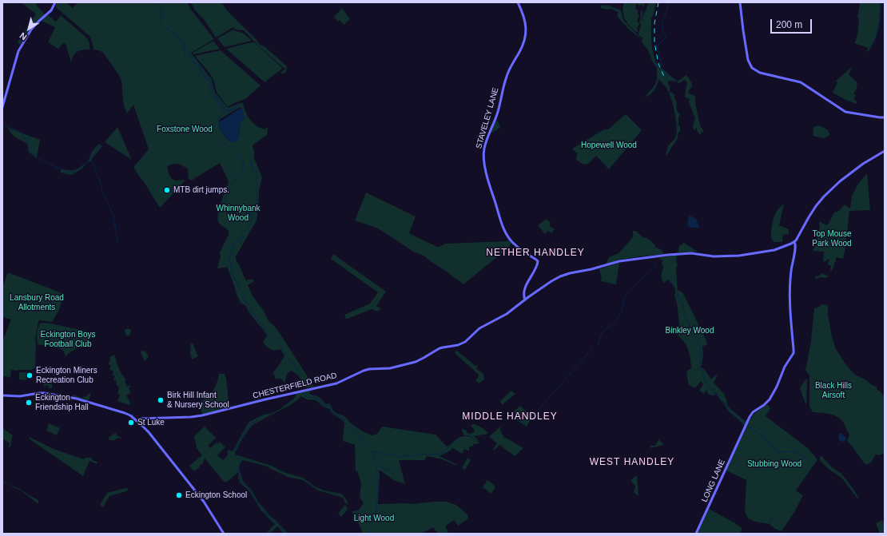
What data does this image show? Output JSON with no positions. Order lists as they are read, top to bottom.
{
  "streets": {
    "main road": ["STAVELEY LANE", "CHESTERFIELD ROAD", "LONG LANE"]
  },
  "crossings": [
    ["STAVELEY LANE", "CHESTERFIELD ROAD"],
    ["CHESTERFIELD ROAD", "LONG LANE"]
  ],
  "districts": ["NETHER HANDLEY", "MIDDLE HANDLEY", "WEST HANDLEY"],
  "parks": [
    "Foxstone Wood",
    "Hopewell Wood",
    "Whinnybank Wood",
    "Top Mouse Park Wood",
    "Lansbury Road Allotments",
    "Binkley Wood",
    "Eckington Boys Football Club",
    "Black Hills Airsoft",
    "Stubbing Wood",
    "Light Wood"
  ],
  "places": [
    "MTB dirt jumps.",
    "Eckington Miners Recreation Club",
    "Birk Hill Infant & Nursery School",
    "Eckington Friendship Hall",
    "St Luke",
    "Eckington School"
  ],
  "scale_bar": "200 m",
  "north": "bottom left"
}
